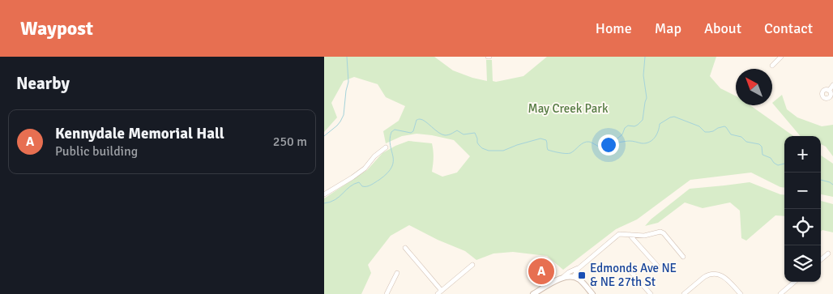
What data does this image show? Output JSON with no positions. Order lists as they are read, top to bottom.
{
  "parks": ["May Creek Park"],
  "places": {
    "transit": ["Edmonds Ave NE & NE 27th St"]
  },
  "north": "top left",
  "page": {
    "header": "Waypost",
    "nav": [
      "Home",
      "Map",
      "About",
      "Contact"
    ],
    "heading": "Nearby",
    "list": [
      {
        "mark": "A",
        "name": "Kennydale Memorial Hall",
        "note": "Public building",
        "value": "250 m"
      }
    ],
    "map_buttons": ["+", "−"],
    "pins": "A"
  }
}
